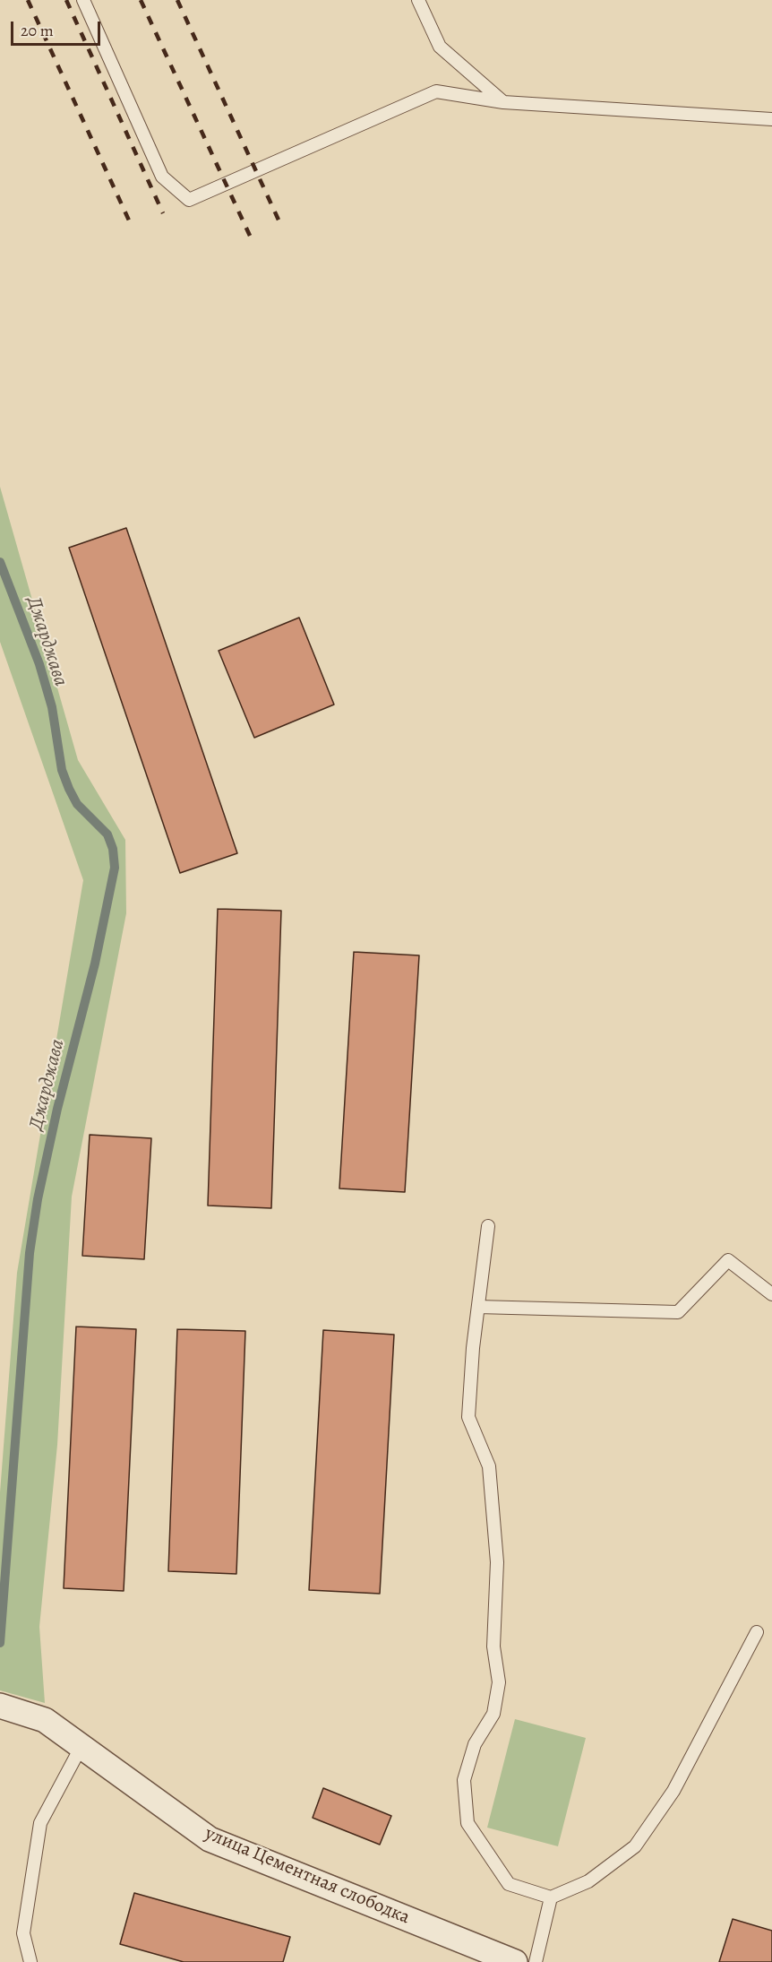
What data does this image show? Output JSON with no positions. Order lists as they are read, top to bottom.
{
  "streets": {
    "street": ["улица Цементная слободка"]
  },
  "water": ["Джарджава"],
  "scale_bar": "20 m"
}
